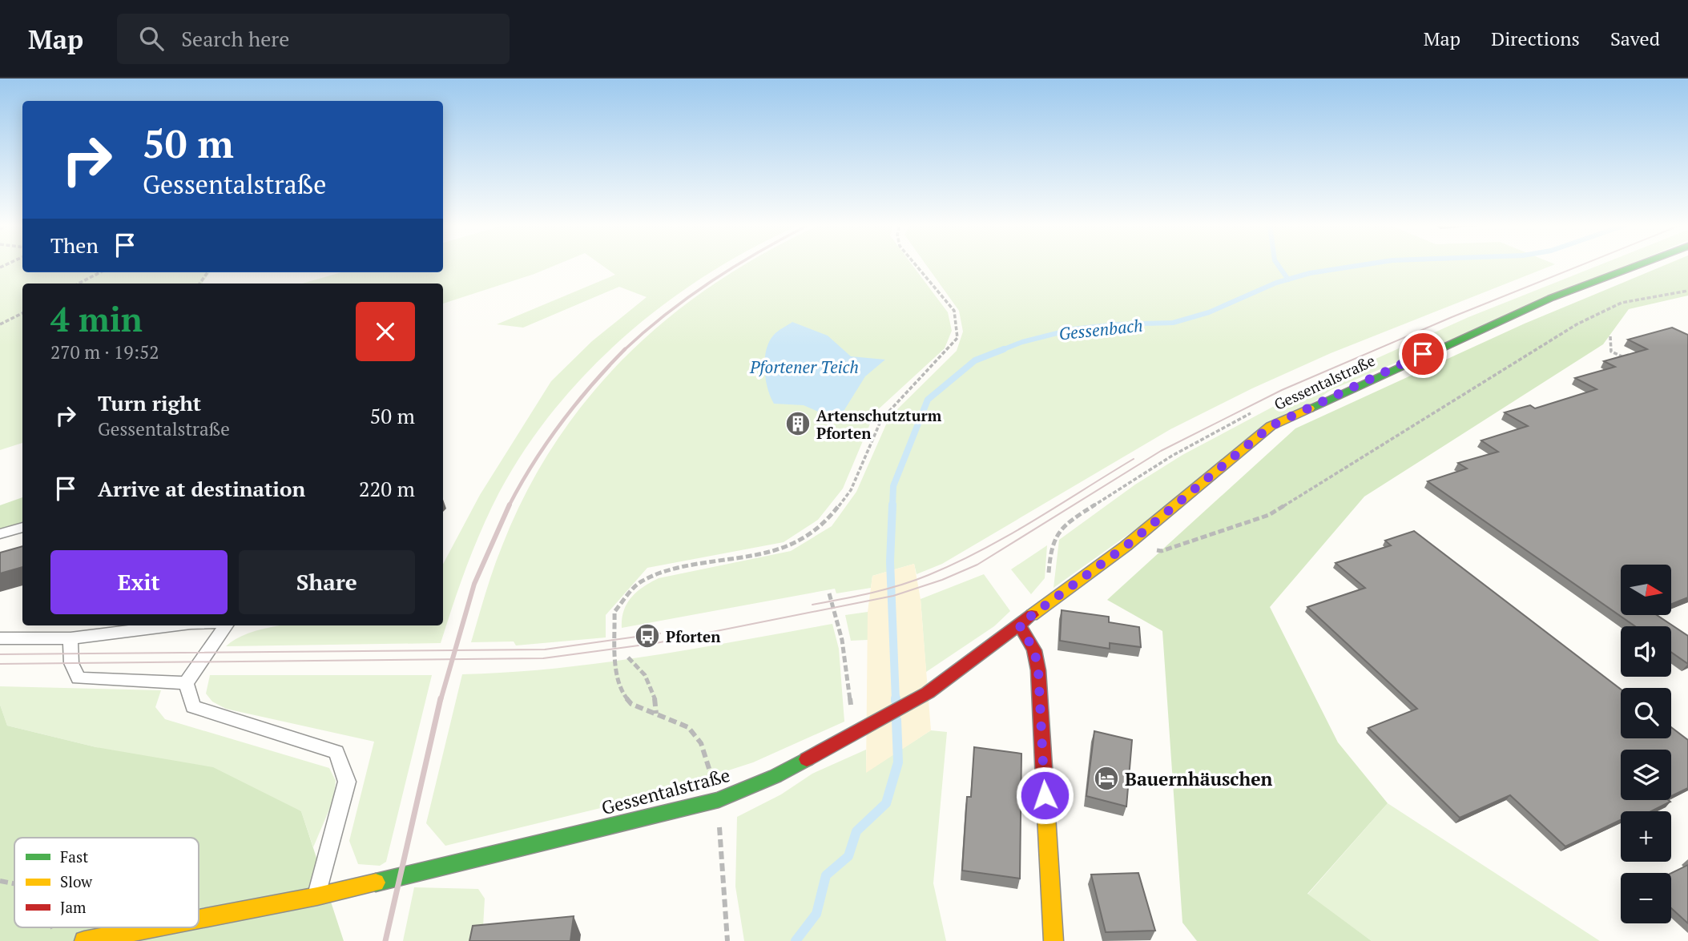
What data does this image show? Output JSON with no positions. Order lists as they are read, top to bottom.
{
  "streets": {
    "main road": ["Gessentalstraße"]
  },
  "water": ["Gessenbach", "Pfortener Teich"],
  "places": {
    "building": ["Artenschutzturm Pforten"],
    "bus stop": ["Pforten"],
    "hotel": ["Bauernhäuschen"]
  },
  "legend": ["Fast", "Slow", "Jam"],
  "north": "right",
  "page": {
    "header": "Map",
    "search": "Search here",
    "nav": ["Map", "Directions", "Saved"],
    "turn": ["50 m", "Gessentalstraße"],
    "then": "Then",
    "heading": ["4 min", "270 m · 19:52"],
    "list": [
      {
        "name": "Turn right",
        "note": "Gessentalstraße",
        "value": "50 m"
      },
      {
        "name": "Arrive at destination",
        "value": "220 m"
      }
    ],
    "buttons": ["Exit", "Share"],
    "map_buttons": ["+", "−"]
  }
}
